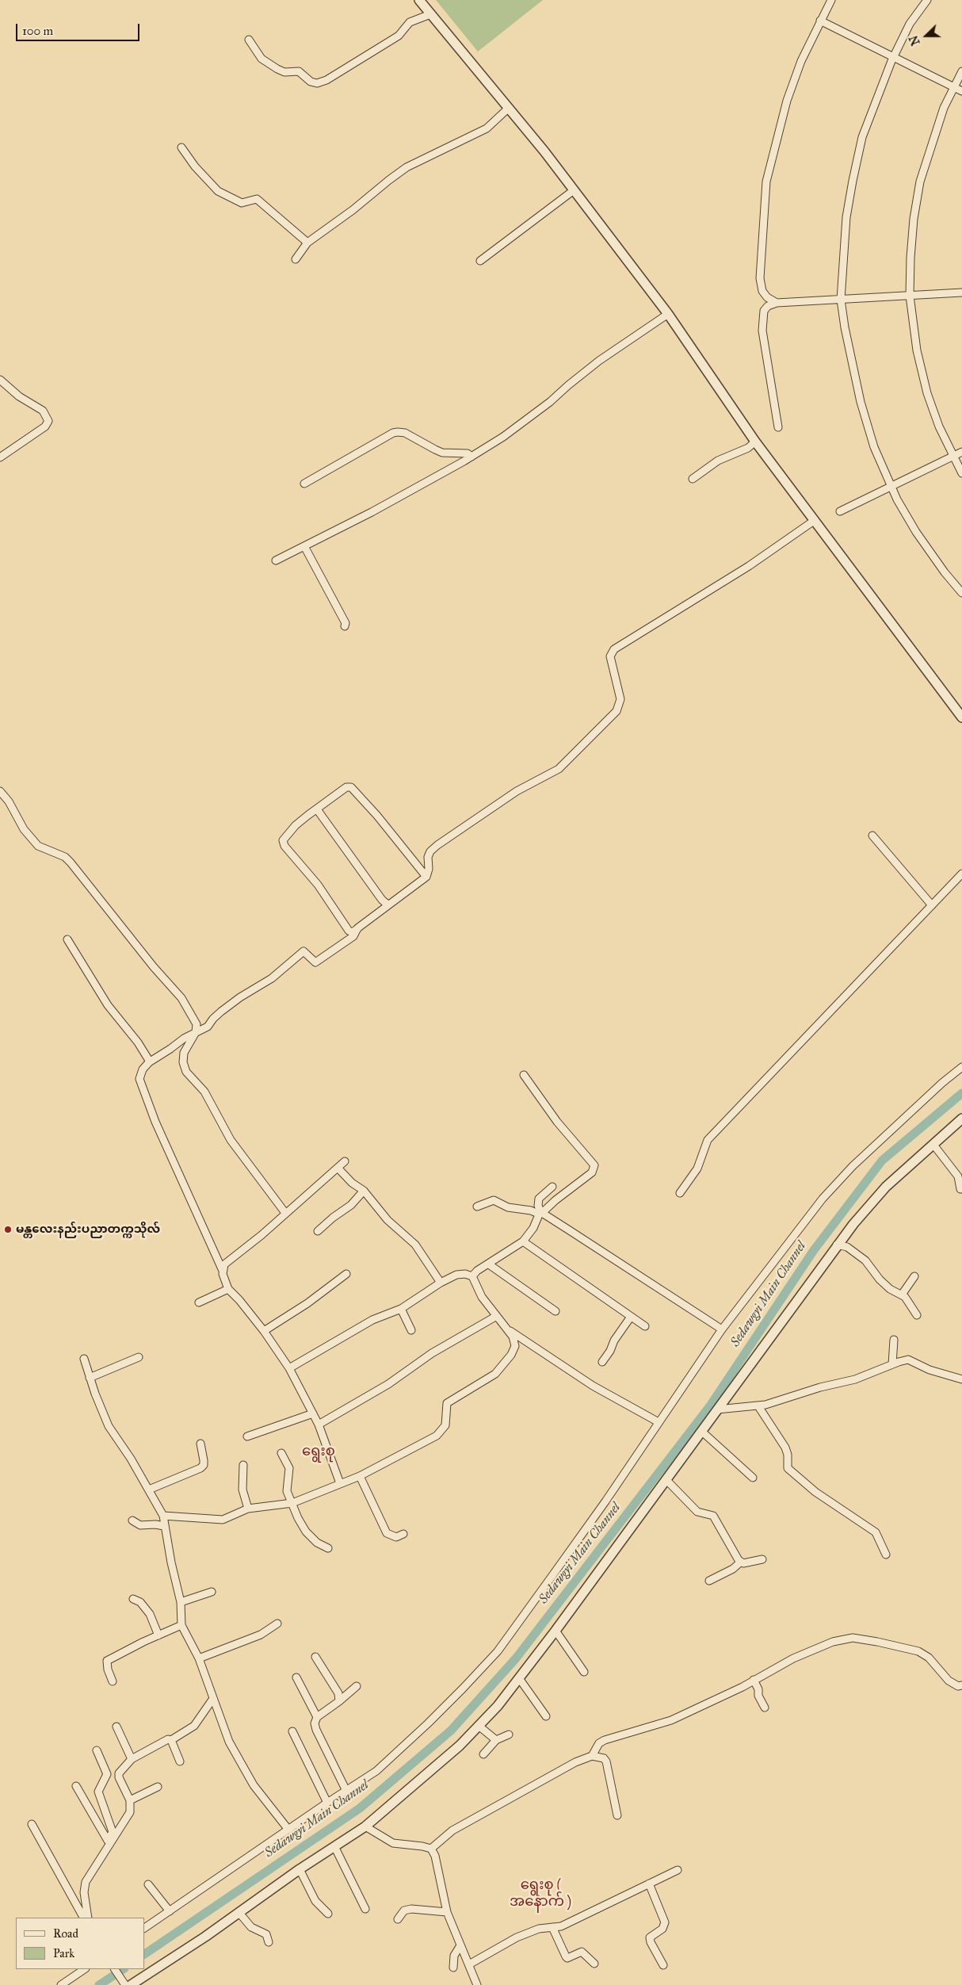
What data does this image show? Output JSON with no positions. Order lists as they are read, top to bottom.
{
  "districts": ["ရွေးစု", "ရွေးစု ( အနောက် )"],
  "water": ["Sedawgyi Main Channel"],
  "places": ["မန္တလေးနည်းပညာတက္ကသိုလ်"],
  "legend": ["Road", "Park"],
  "scale_bar": "100 m",
  "north": "left"
}
